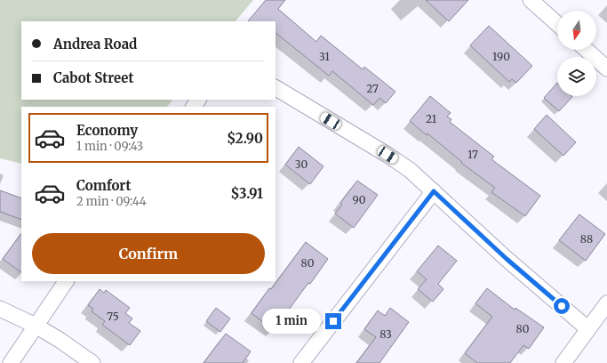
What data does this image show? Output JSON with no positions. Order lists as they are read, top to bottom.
{
  "house_numbers": [
    "31",
    "190",
    "27",
    "21",
    "17",
    "30",
    "90",
    "88",
    "80",
    "75",
    "80",
    "83"
  ],
  "north": "bottom",
  "page": {
    "banner": ["Andrea Road", "Cabot Street"],
    "list": [
      {
        "name": "Economy",
        "note": "1 min · 09:43",
        "value": "$2.90"
      },
      {
        "name": "Comfort",
        "note": "2 min · 09:44",
        "value": "$3.91"
      }
    ],
    "buttons": "Confirm",
    "bubble": "1 min"
  }
}
